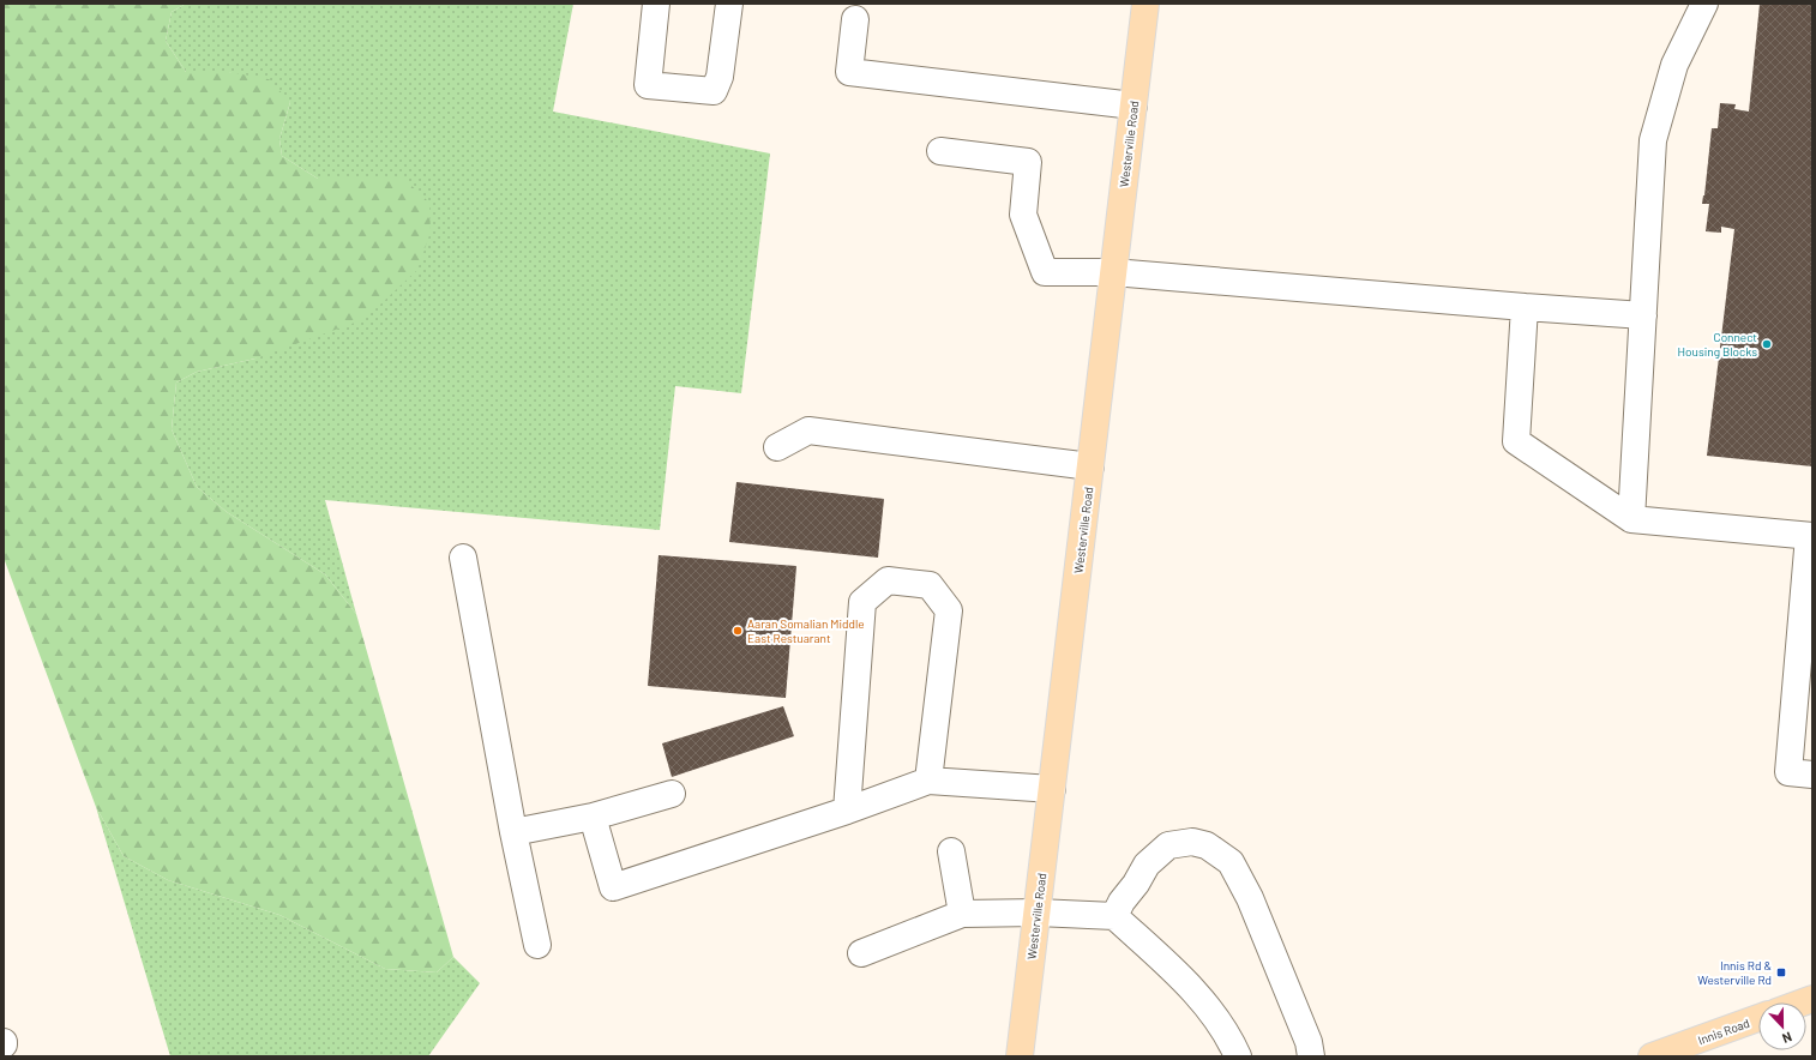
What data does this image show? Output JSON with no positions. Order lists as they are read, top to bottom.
{
  "streets": {
    "main road": ["Westerville Road", "Innis Road"]
  },
  "places": {
    "other": ["Connect Housing Blocks", "Aaran Somalian Middle East Restuarant"],
    "transit": ["Innis Rd & Westerville Rd"]
  },
  "north": "bottom"
}
